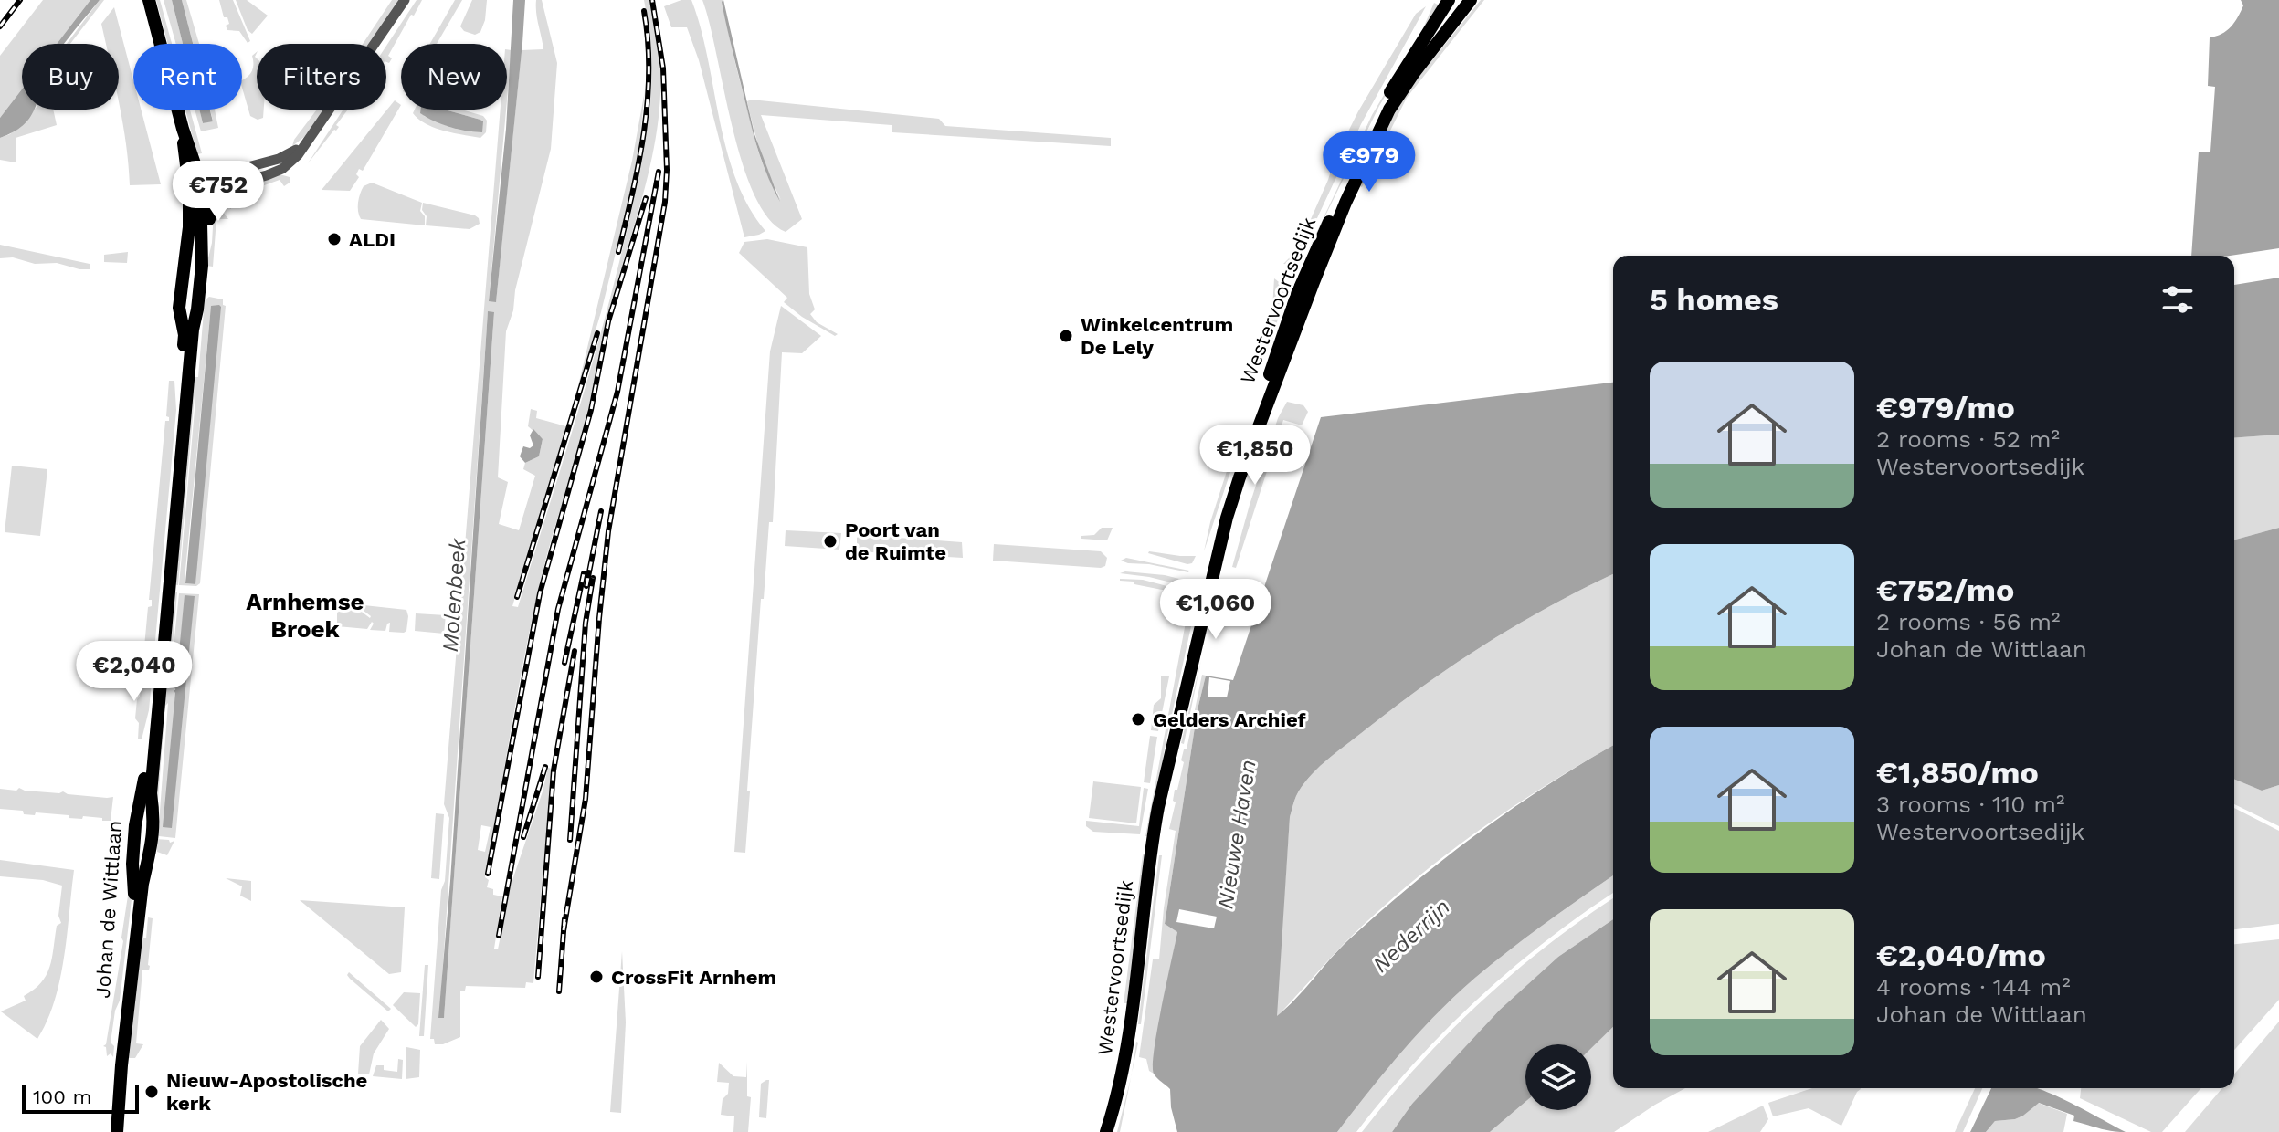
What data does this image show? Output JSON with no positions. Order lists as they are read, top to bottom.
{
  "streets": {
    "main road": ["Westervoortsedijk", "Johan de Wittlaan"]
  },
  "districts": ["Arnhemse Broek"],
  "water": ["Molenbeek", "Nieuwe Haven", "Nederrijn"],
  "places": [
    "ALDI",
    "Winkelcentrum De Lely",
    "Poort van de Ruimte",
    "Gelders Archief",
    "CrossFit Arnhem",
    "Nieuw-Apostolische kerk"
  ],
  "scale_bar": "100 m",
  "page": {
    "chip": [
      "Buy",
      "Rent",
      "Filters",
      "New"
    ],
    "price": [
      "€979",
      "€752",
      "€1,850",
      "€1,060",
      "€2,040"
    ],
    "heading": "5 homes",
    "list": [
      {
        "name": "€979/mo",
        "note": "2 rooms · 52 m² · Westervoortsedijk"
      },
      {
        "name": "€752/mo",
        "note": "2 rooms · 56 m² · Johan de Wittlaan"
      },
      {
        "name": "€1,850/mo",
        "note": "3 rooms · 110 m² · Westervoortsedijk"
      },
      {
        "name": "€2,040/mo",
        "note": "4 rooms · 144 m² · Johan de Wittlaan"
      }
    ],
    "scale": "100 m"
  }
}
